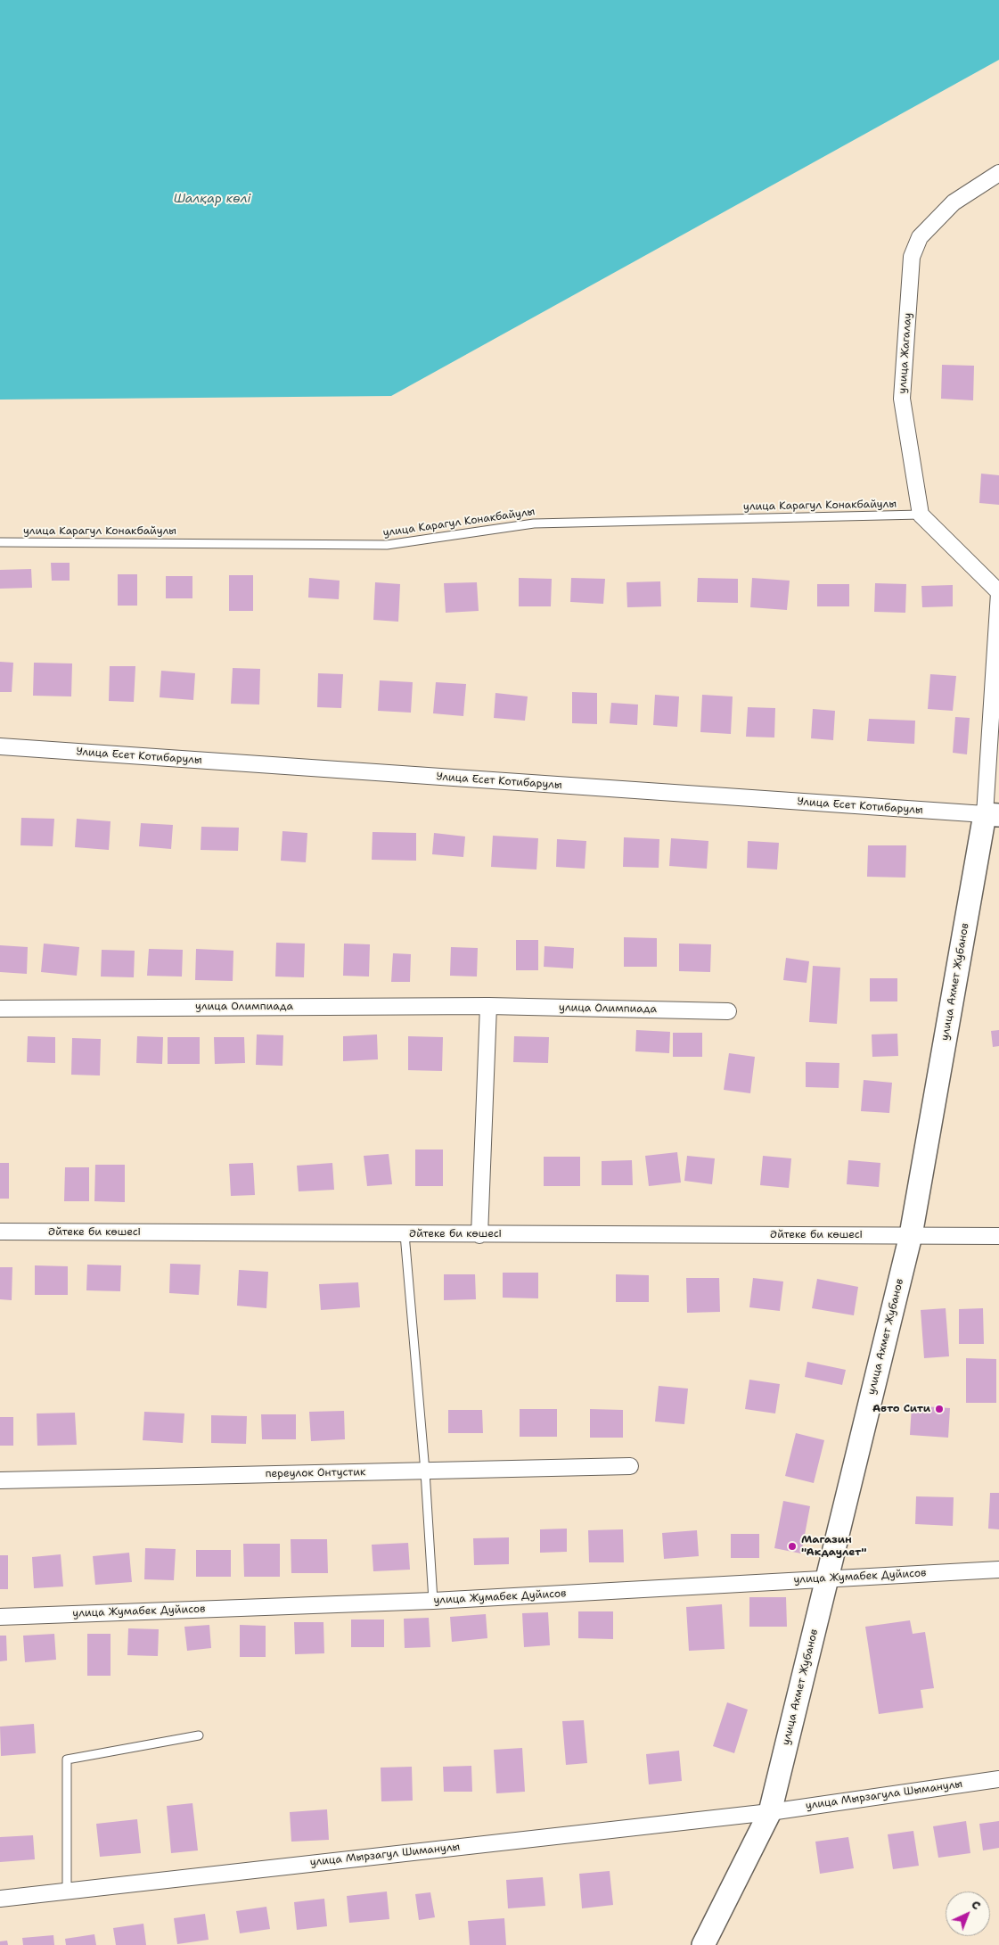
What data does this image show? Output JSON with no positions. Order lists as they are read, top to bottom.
{
  "streets": {
    "main road": ["улица Ахмет Жубанов"],
    "street": [
      "улица Жагалау",
      "Улица Есет Котибарулы",
      "улица Олимпиада",
      "Әйтеке би көшесі",
      "переулок Онтустик",
      "улица Жумабек Дуйисов",
      "улица Мырзагула Шыманулы",
      "улица Мырзагул Шиманулы"
    ],
    "lane": ["улица Карагул Конакбайулы"]
  },
  "crossings": [
    ["улица Жагалау", "улица Карагул Конакбайулы"],
    ["Улица Есет Котибарулы", "улица Ахмет Жубанов"],
    ["улица Ахмет Жубанов", "Әйтеке би көшесі"],
    ["улица Ахмет Жубанов", "улица Жумабек Дуйисов"],
    ["улица Ахмет Жубанов", "улица Мырзагула Шыманулы"],
    ["улица Ахмет Жубанов", "улица Мырзагул Шиманулы"],
    ["улица Мырзагула Шыманулы", "улица Мырзагул Шиманулы"]
  ],
  "water": ["Шалқар көлі"],
  "places": ["Авто Сити", "Магазин \"Акдаулет\""],
  "north": "top right"
}
